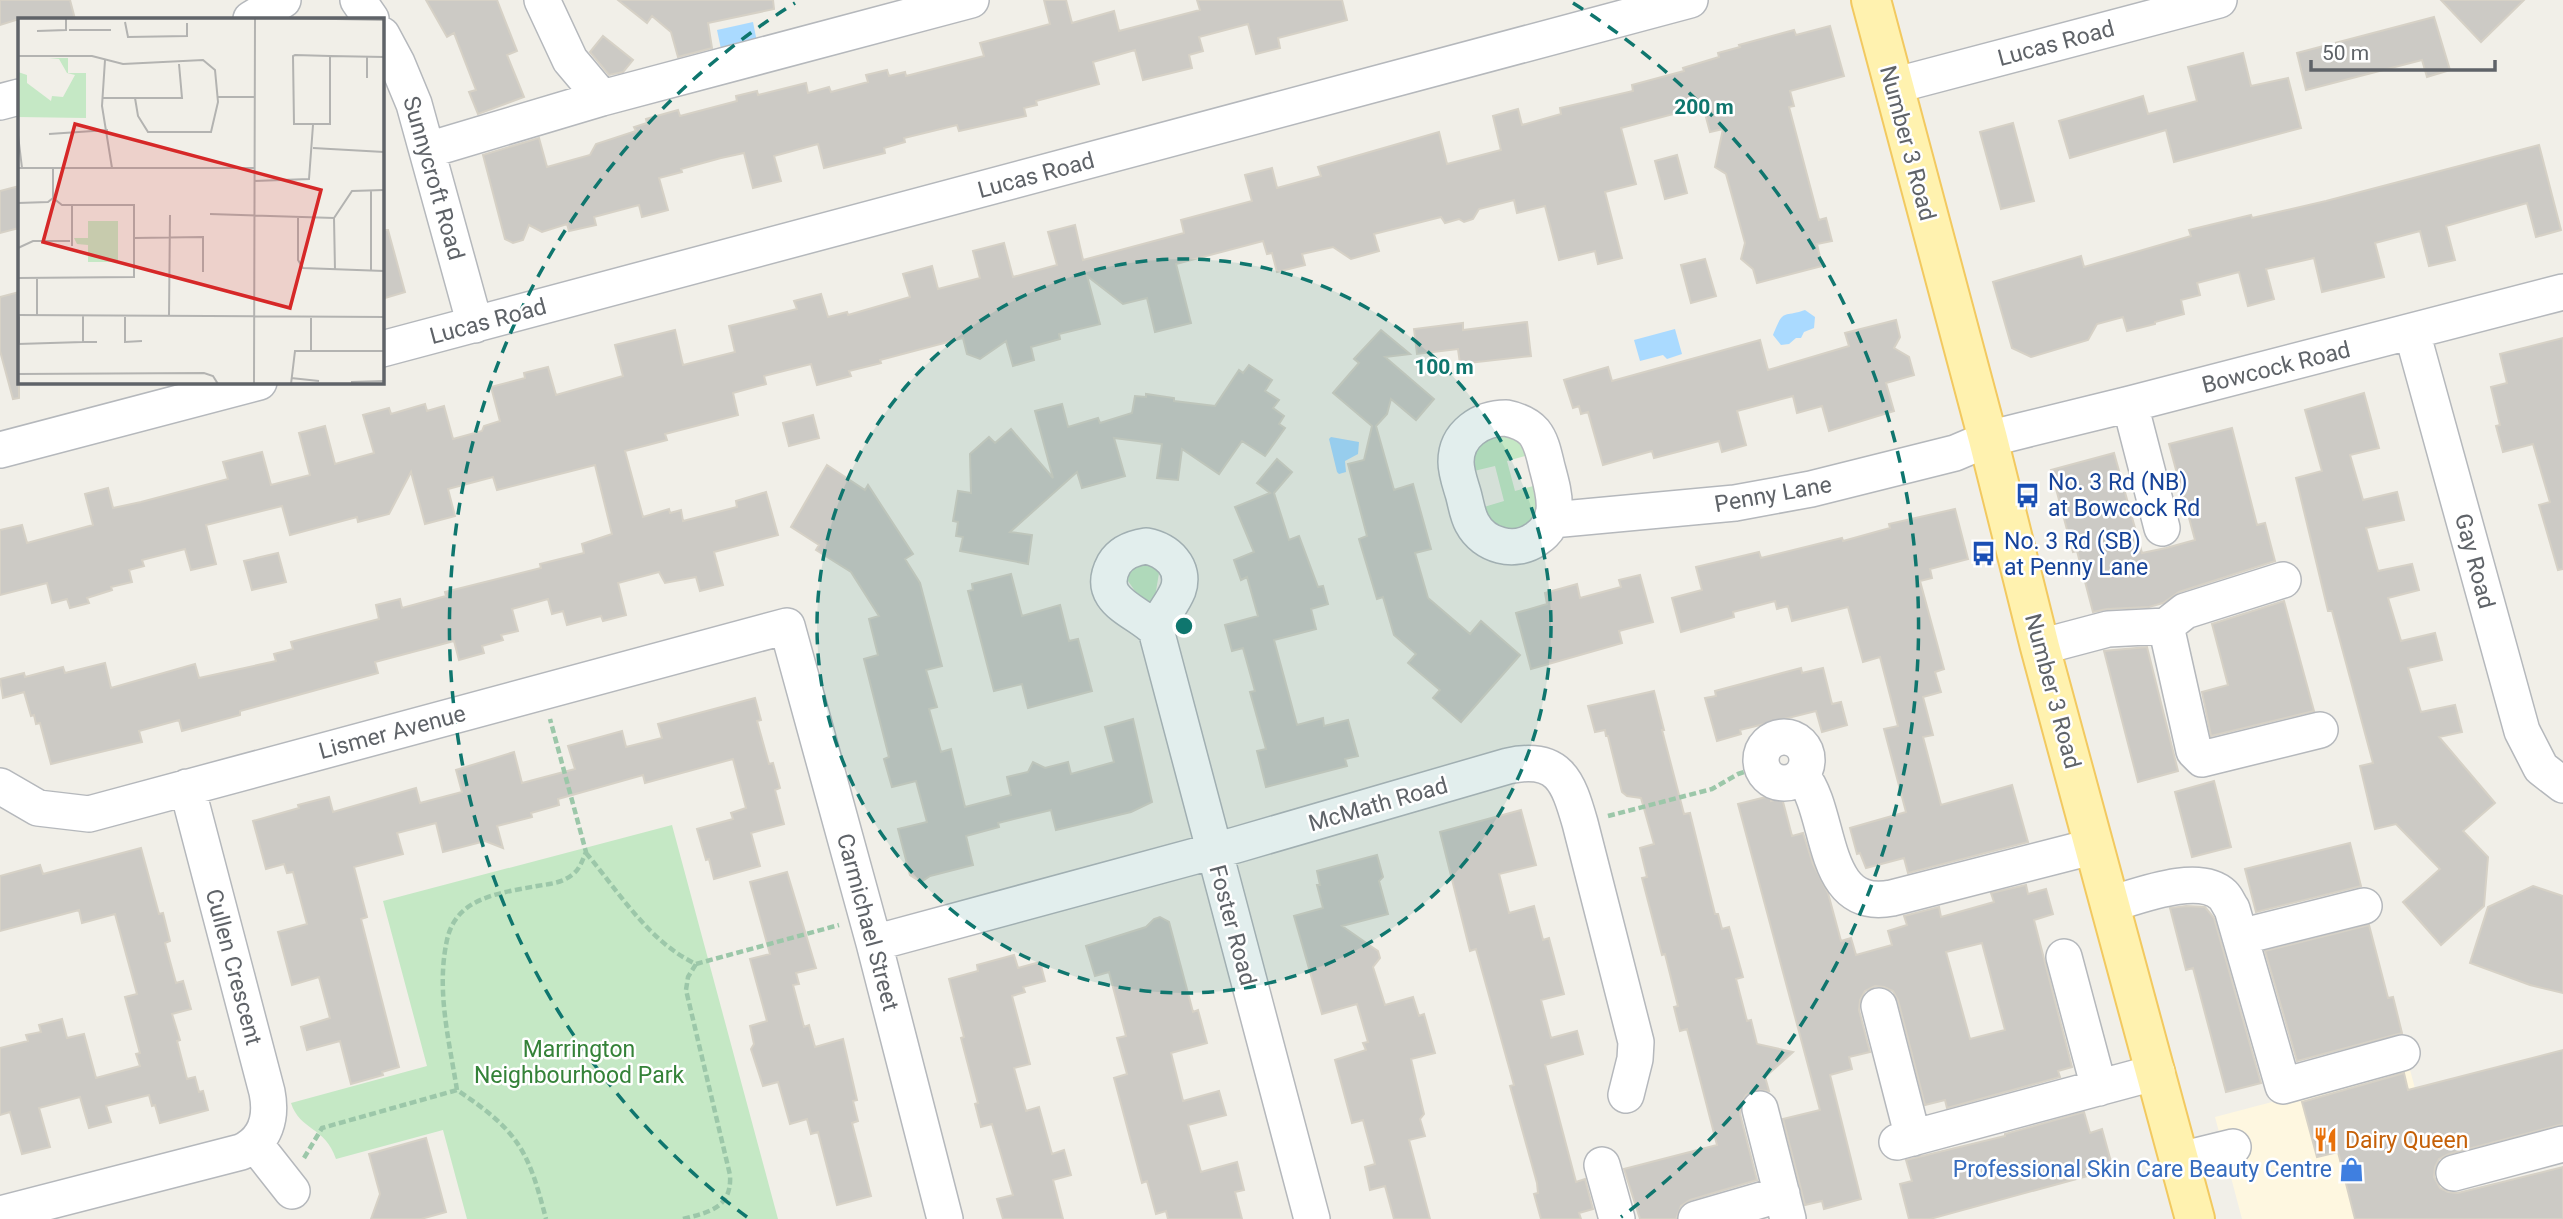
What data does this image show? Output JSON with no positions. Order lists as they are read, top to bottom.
{
  "streets": {
    "main road": ["Number 3 Road"],
    "street": [
      "Lucas Road",
      "Sunnycroft Road",
      "Bowcock Road",
      "Penny Lane",
      "Gay Road",
      "Lismer Avenue",
      "McMath Road",
      "Carmichael Street",
      "Foster Road",
      "Cullen Crescent"
    ]
  },
  "crossings": [
    ["Lucas Road", "Number 3 Road"],
    ["Lucas Road", "Sunnycroft Road"],
    ["Number 3 Road", "Bowcock Road"],
    ["Number 3 Road", "Penny Lane"],
    ["Bowcock Road", "Penny Lane"],
    ["Bowcock Road", "Gay Road"],
    ["Lismer Avenue", "Carmichael Street"],
    ["Lismer Avenue", "Cullen Crescent"],
    ["McMath Road", "Carmichael Street"],
    ["McMath Road", "Foster Road"]
  ],
  "parks": ["Marrington Neighbourhood Park"],
  "places": {
    "bus stop": ["No. 3 Rd (NB) at Bowcock Rd", "No. 3 Rd (SB) at Penny Lane"],
    "restaurant": ["Dairy Queen"],
    "shop": ["Professional Skin Care Beauty Centre"]
  },
  "scale_bar": "50 m",
  "rings": ["200 m", "100 m"]
}
